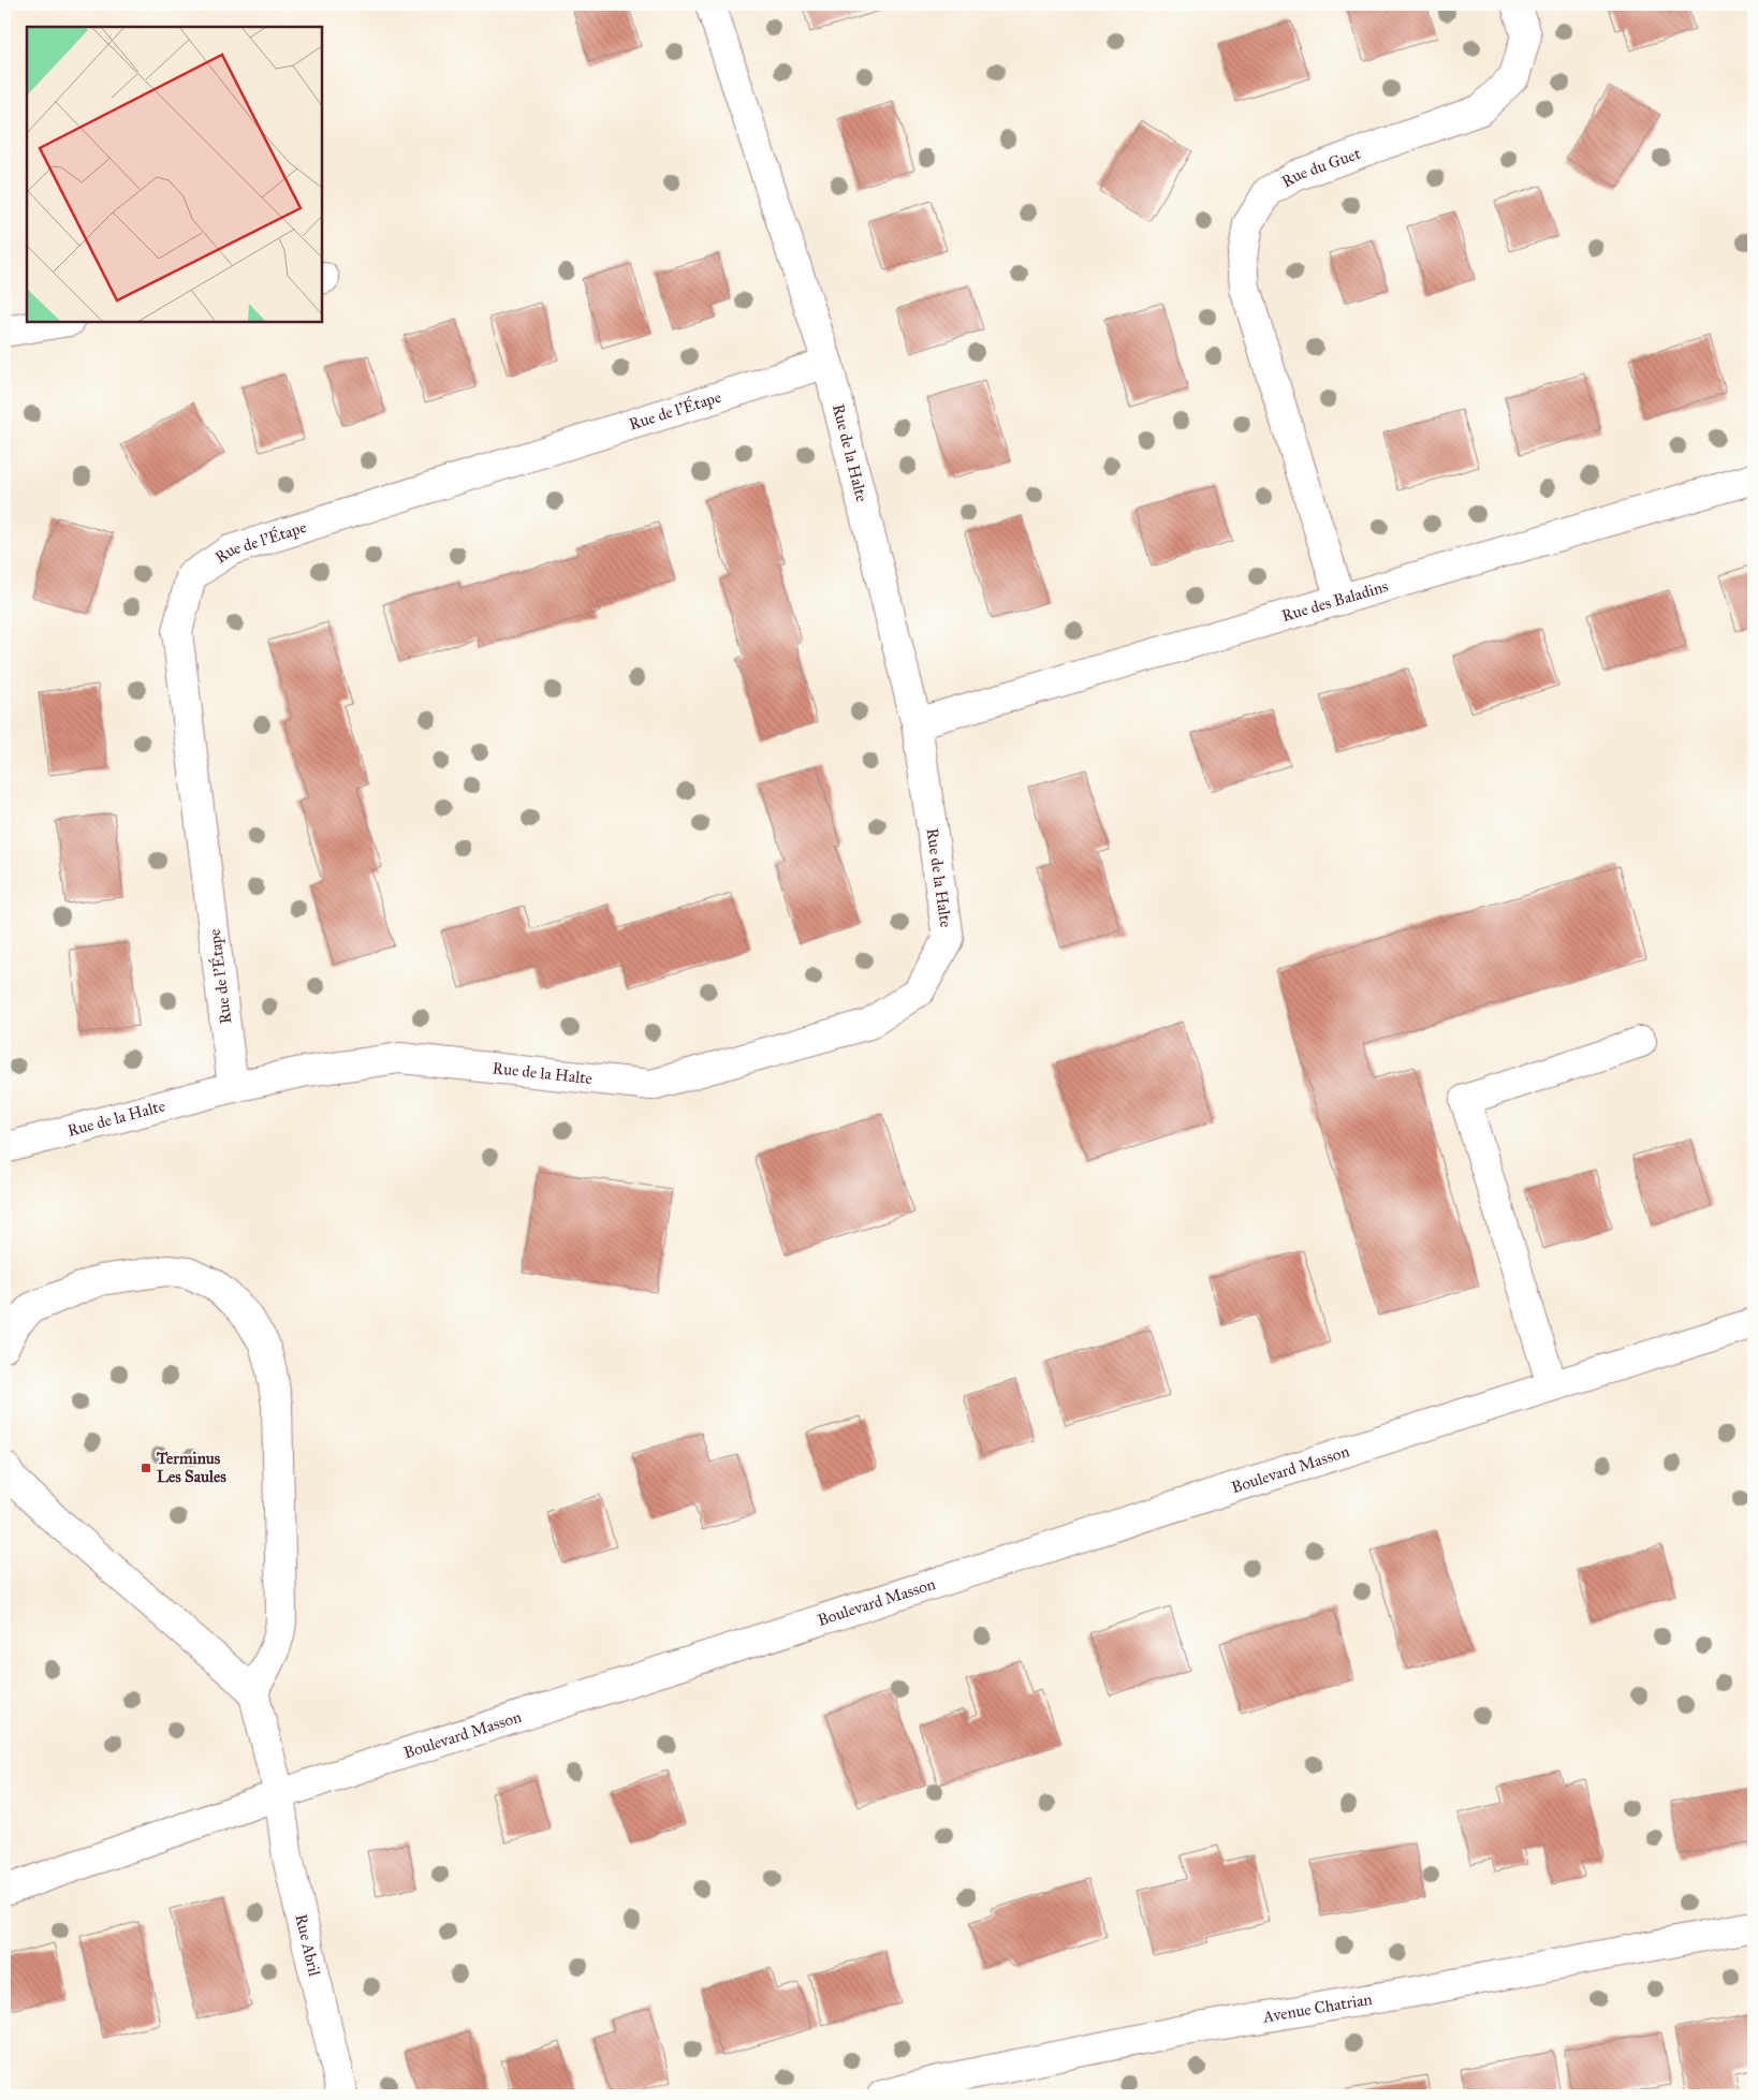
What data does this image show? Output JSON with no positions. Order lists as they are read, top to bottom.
{
  "streets": {
    "street": [
      "Rue du Guet",
      "Rue de l'Étape",
      "Rue de la Halte",
      "Rue des Baladins",
      "Boulevard Masson",
      "Rue Abril",
      "Avenue Chatrian"
    ]
  },
  "crossings": [
    ["Rue du Guet", "Rue des Baladins"],
    ["Rue de l'Étape", "Rue de la Halte"],
    ["Rue de la Halte", "Rue des Baladins"],
    ["Boulevard Masson", "Rue Abril"]
  ],
  "places": {
    "transit": ["Terminus Les Saules"]
  }
}
